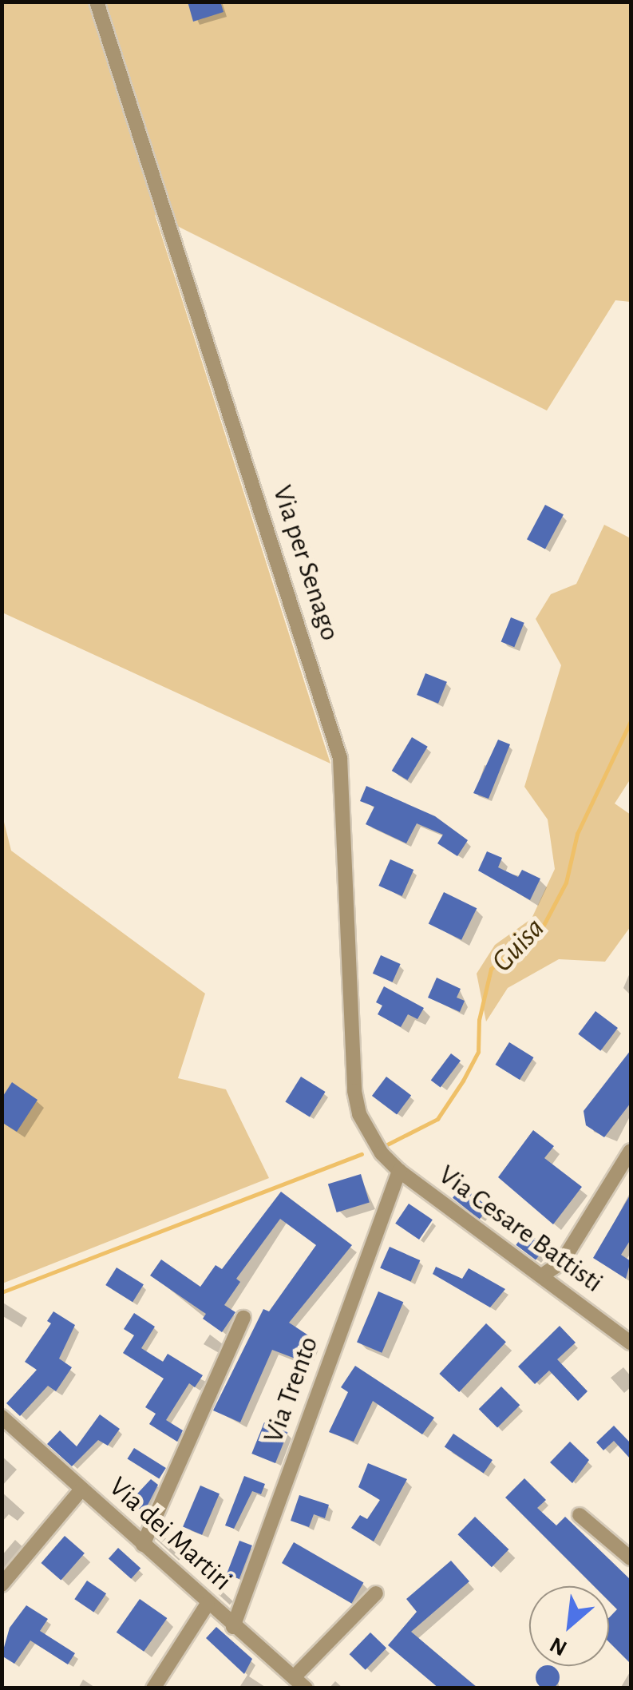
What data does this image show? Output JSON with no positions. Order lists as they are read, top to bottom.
{
  "streets": {
    "street": [
      "Via per Senago",
      "Via Cesare Battisti",
      "Via Trento",
      "Via dei Martiri"
    ]
  },
  "crossings": [
    ["Via per Senago", "Via Cesare Battisti"],
    ["Via Cesare Battisti", "Via Trento"],
    ["Via Trento", "Via dei Martiri"]
  ],
  "water": ["Guisa"],
  "north": "bottom left"
}
